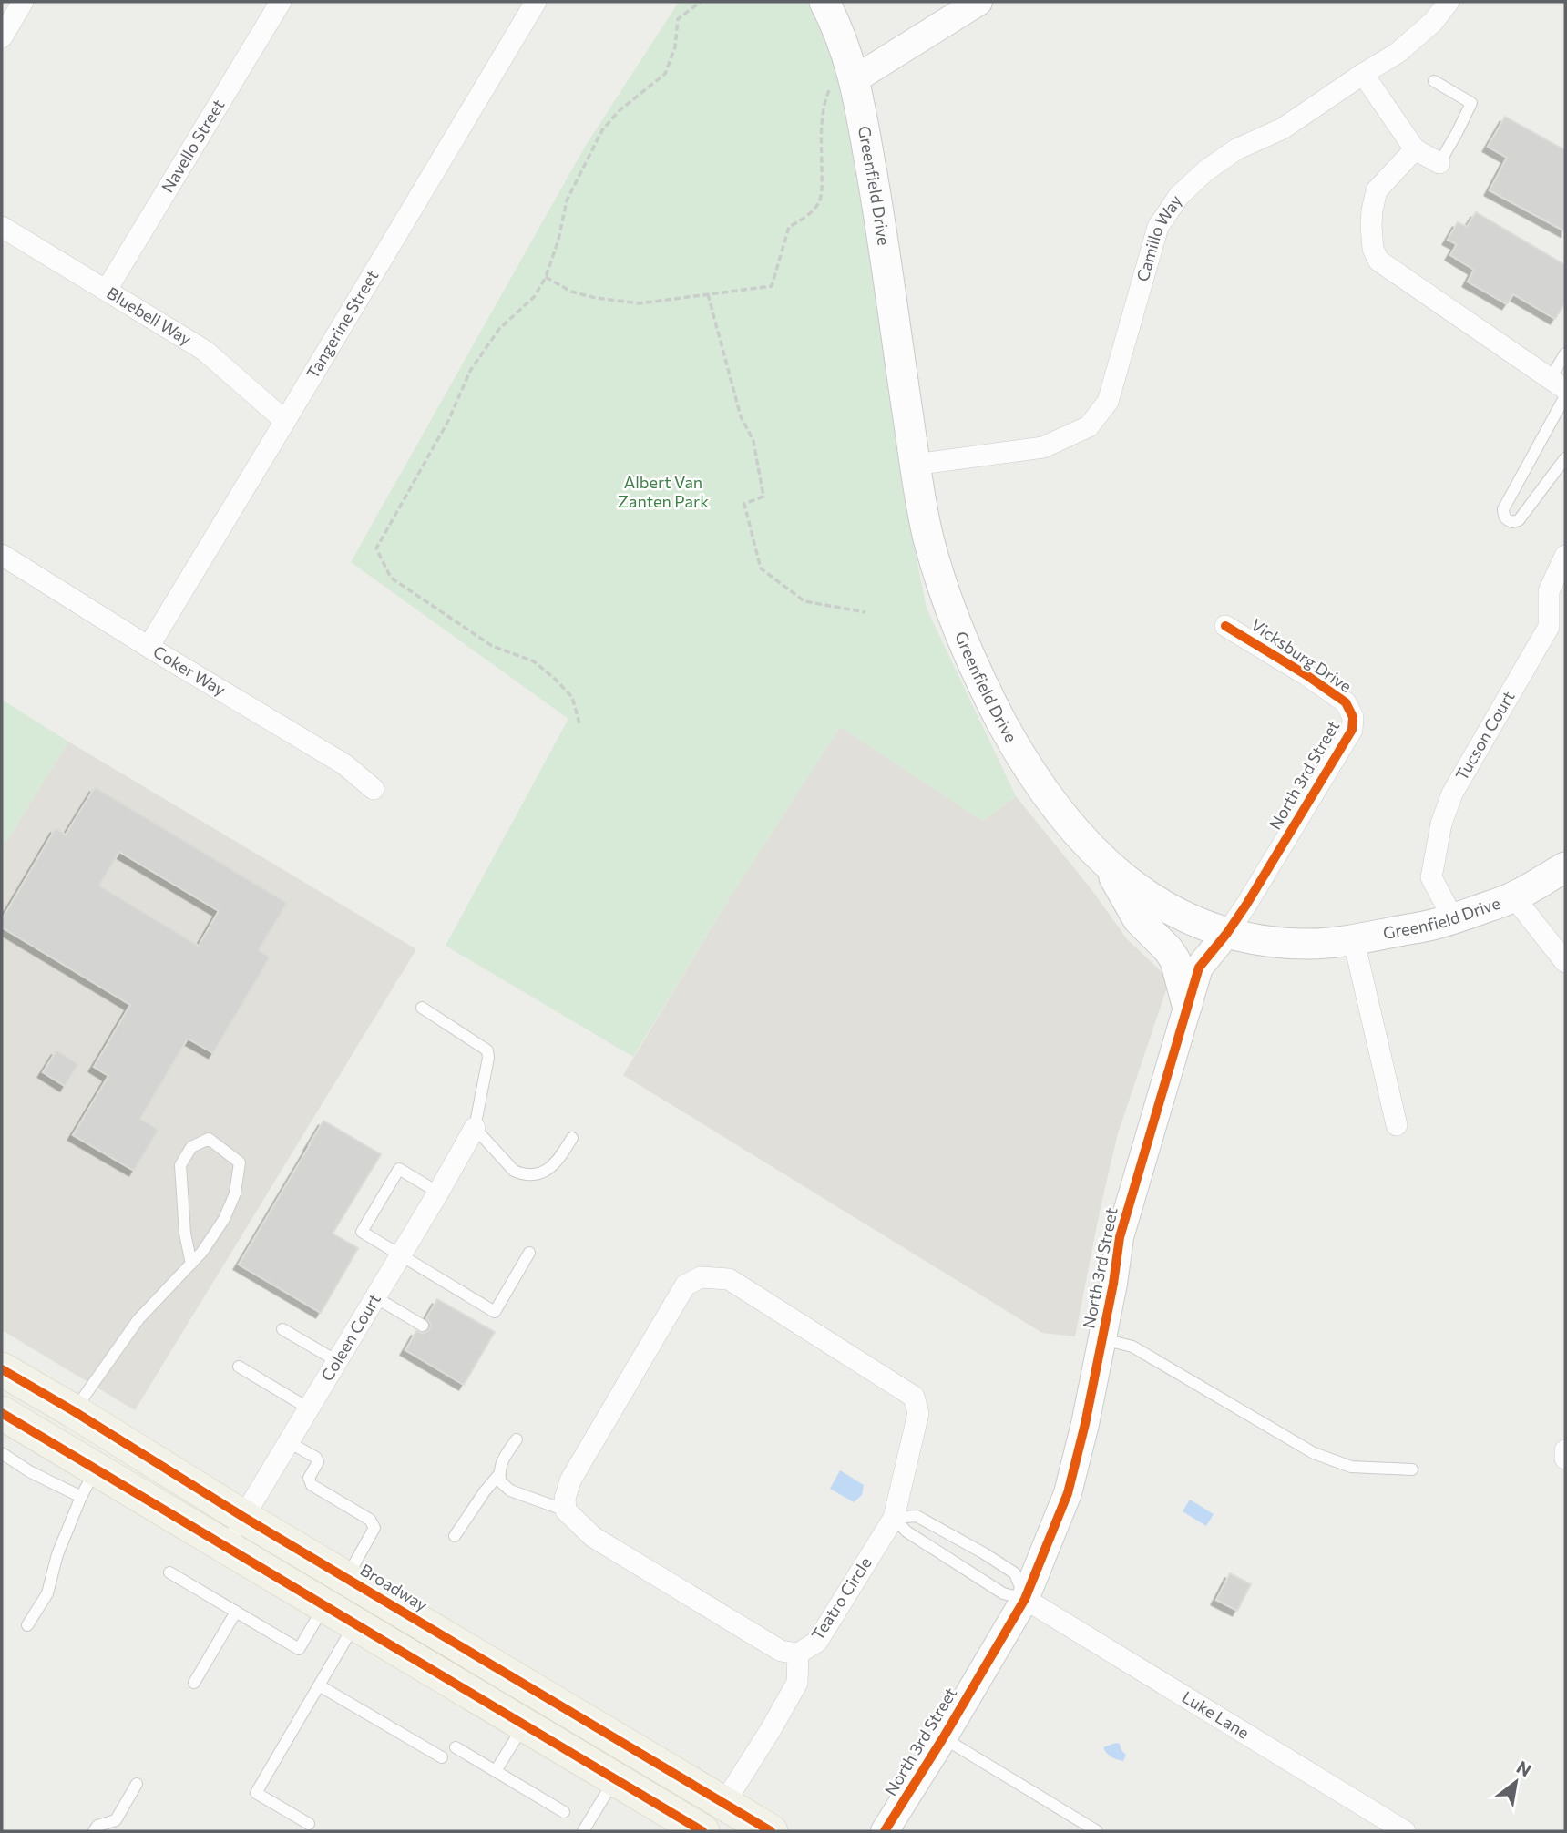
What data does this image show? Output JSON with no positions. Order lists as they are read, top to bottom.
{
  "streets": {
    "main road": ["Greenfield Drive", "Broadway"],
    "street": [
      "Navello Street",
      "Camillo Way",
      "Bluebell Way",
      "Tangerine Street",
      "Vicksburg Drive",
      "Coker Way",
      "Tucson Court",
      "North 3rd Street",
      "Coleen Court",
      "Teatro Circle",
      "Luke Lane"
    ]
  },
  "crossings": [
    ["Navello Street", "Bluebell Way"],
    ["Greenfield Drive", "Camillo Way"],
    ["Greenfield Drive", "Tucson Court"],
    ["Greenfield Drive", "North 3rd Street"],
    ["Bluebell Way", "Tangerine Street"],
    ["Tangerine Street", "Coker Way"],
    ["Vicksburg Drive", "North 3rd Street"],
    ["North 3rd Street", "Luke Lane"],
    ["Coleen Court", "Broadway"]
  ],
  "parks": ["Albert Van Zanten Park"],
  "north": "top right"
}
